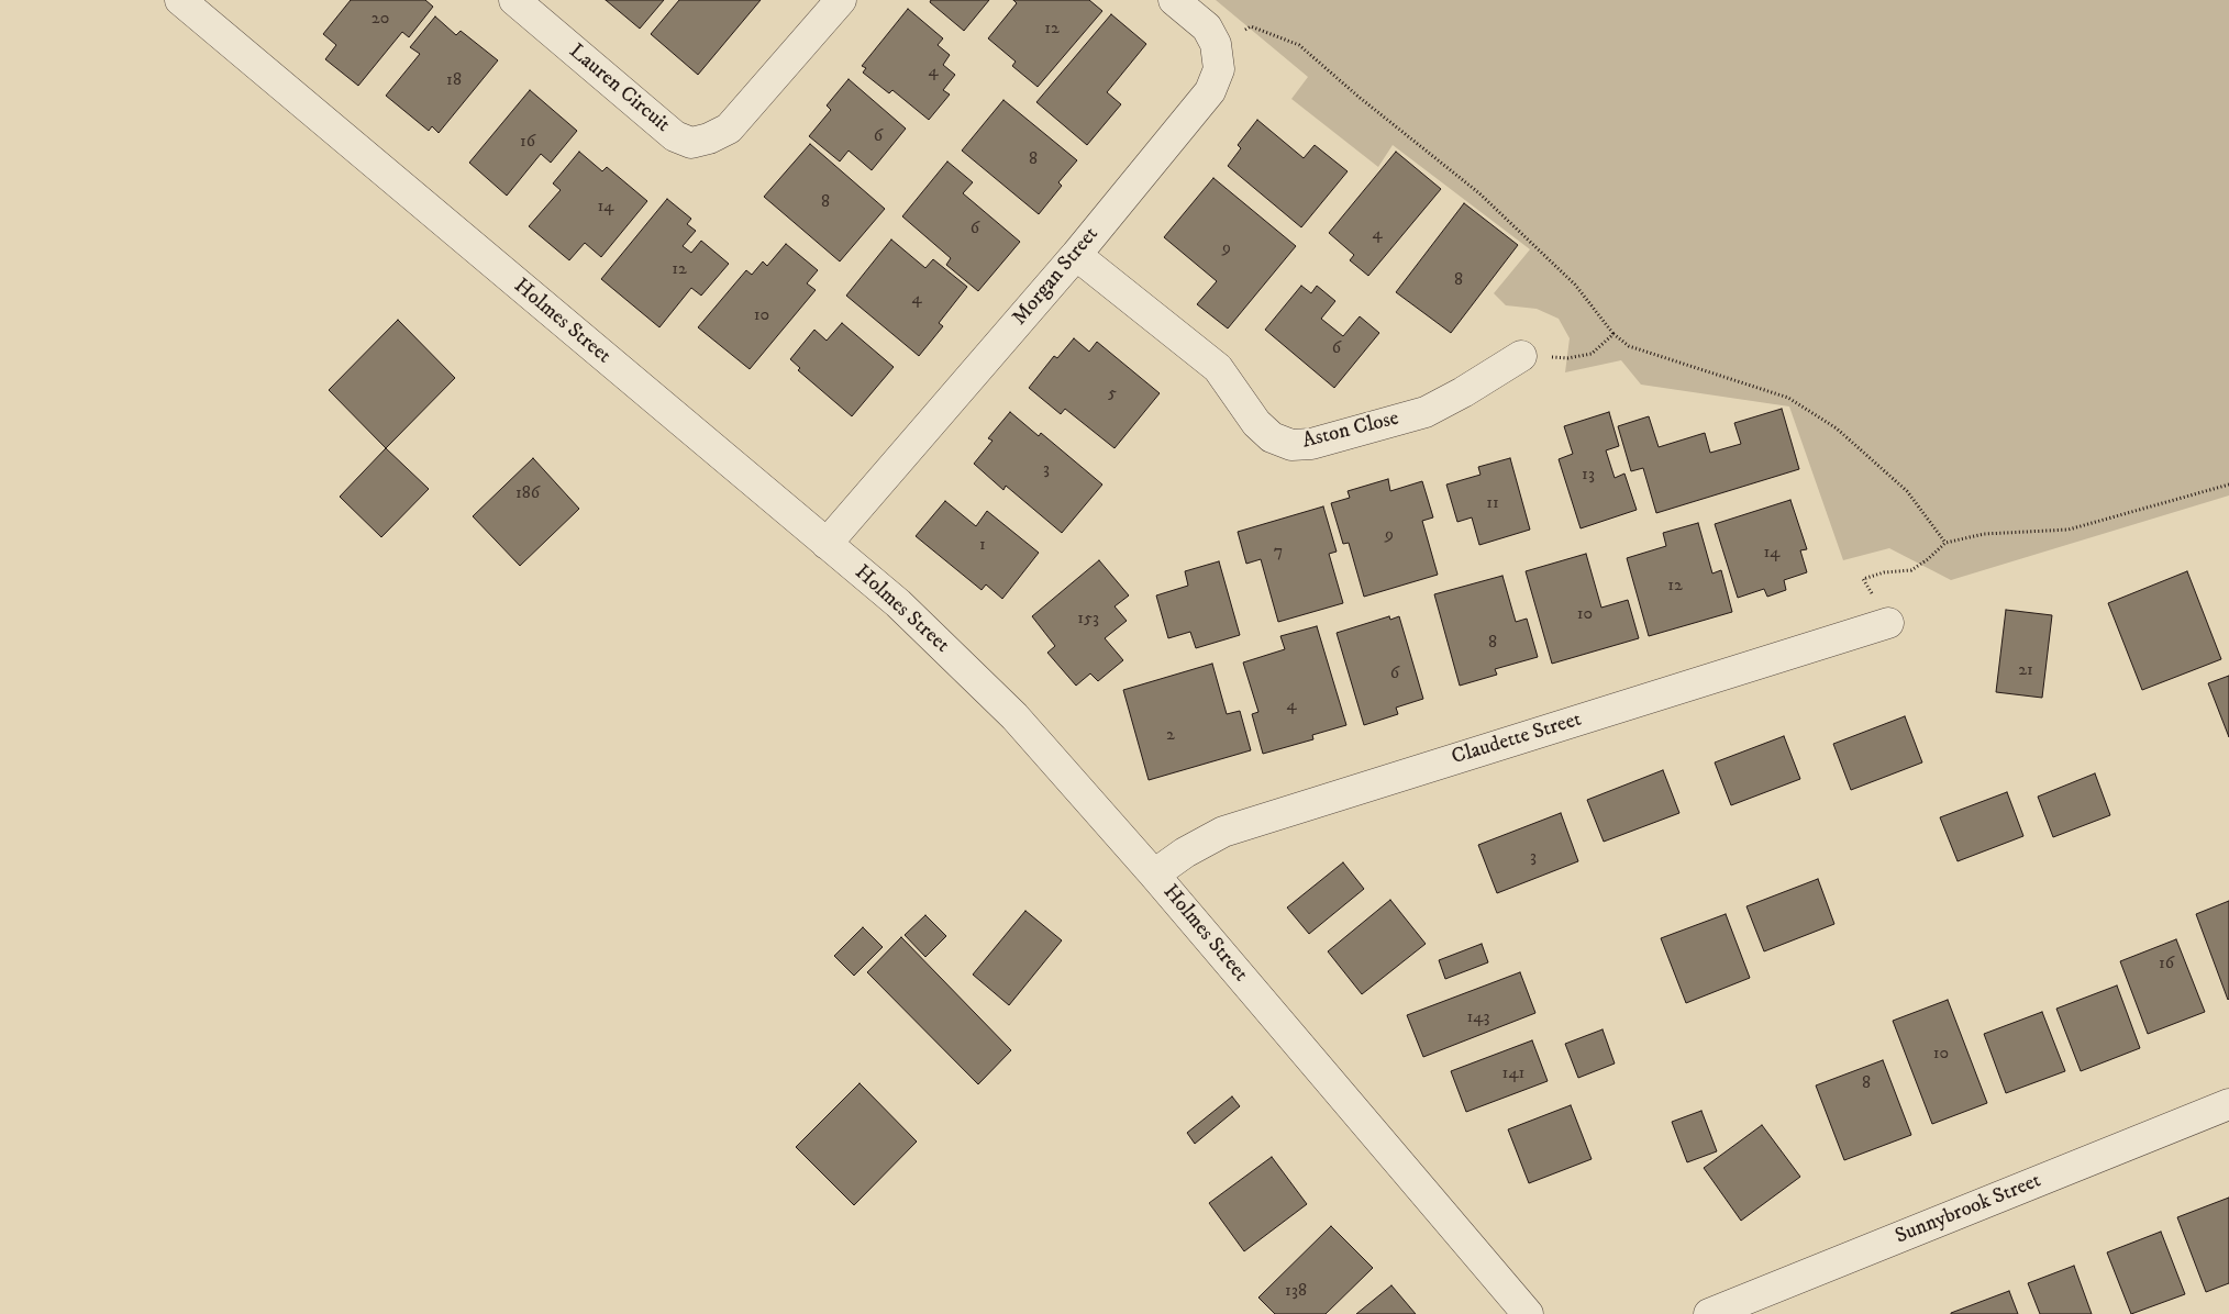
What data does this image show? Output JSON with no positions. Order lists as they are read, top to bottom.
{
  "streets": {
    "street": [
      "Lauren Circuit",
      "Morgan Street",
      "Holmes Street",
      "Aston Close",
      "Claudette Street",
      "Sunnybrook Street"
    ]
  },
  "crossings": [
    ["Morgan Street", "Holmes Street"],
    ["Morgan Street", "Aston Close"],
    ["Holmes Street", "Claudette Street"]
  ],
  "house_numbers": [
    "20",
    "12",
    "4",
    "18",
    "6",
    "16",
    "8",
    "8",
    "14",
    "6",
    "4",
    "9",
    "12",
    "8",
    "4",
    "10",
    "6",
    "5",
    "3",
    "13",
    "186",
    "11",
    "9",
    "1",
    "7",
    "14",
    "12",
    "10",
    "153",
    "8",
    "21",
    "6",
    "4",
    "2",
    "3",
    "16",
    "143",
    "10",
    "141",
    "8",
    "138"
  ]
}
